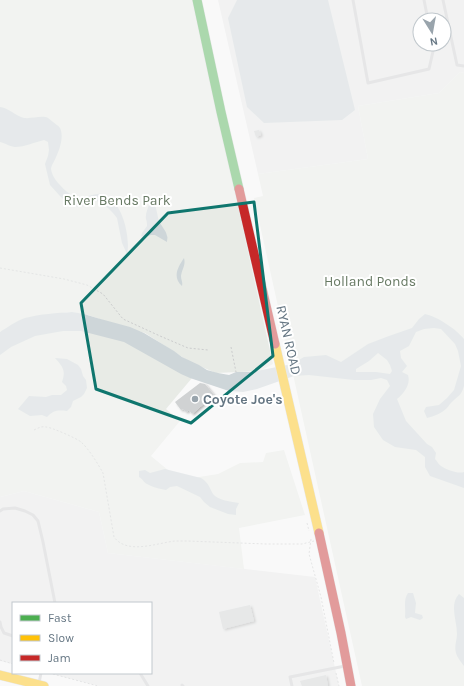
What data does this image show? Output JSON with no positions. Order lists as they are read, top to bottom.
{
  "streets": {
    "street": ["RYAN ROAD"]
  },
  "parks": ["River Bends Park", "Holland Ponds"],
  "places": ["Coyote Joe's"],
  "legend": ["Fast", "Slow", "Jam"],
  "north": "bottom"
}
